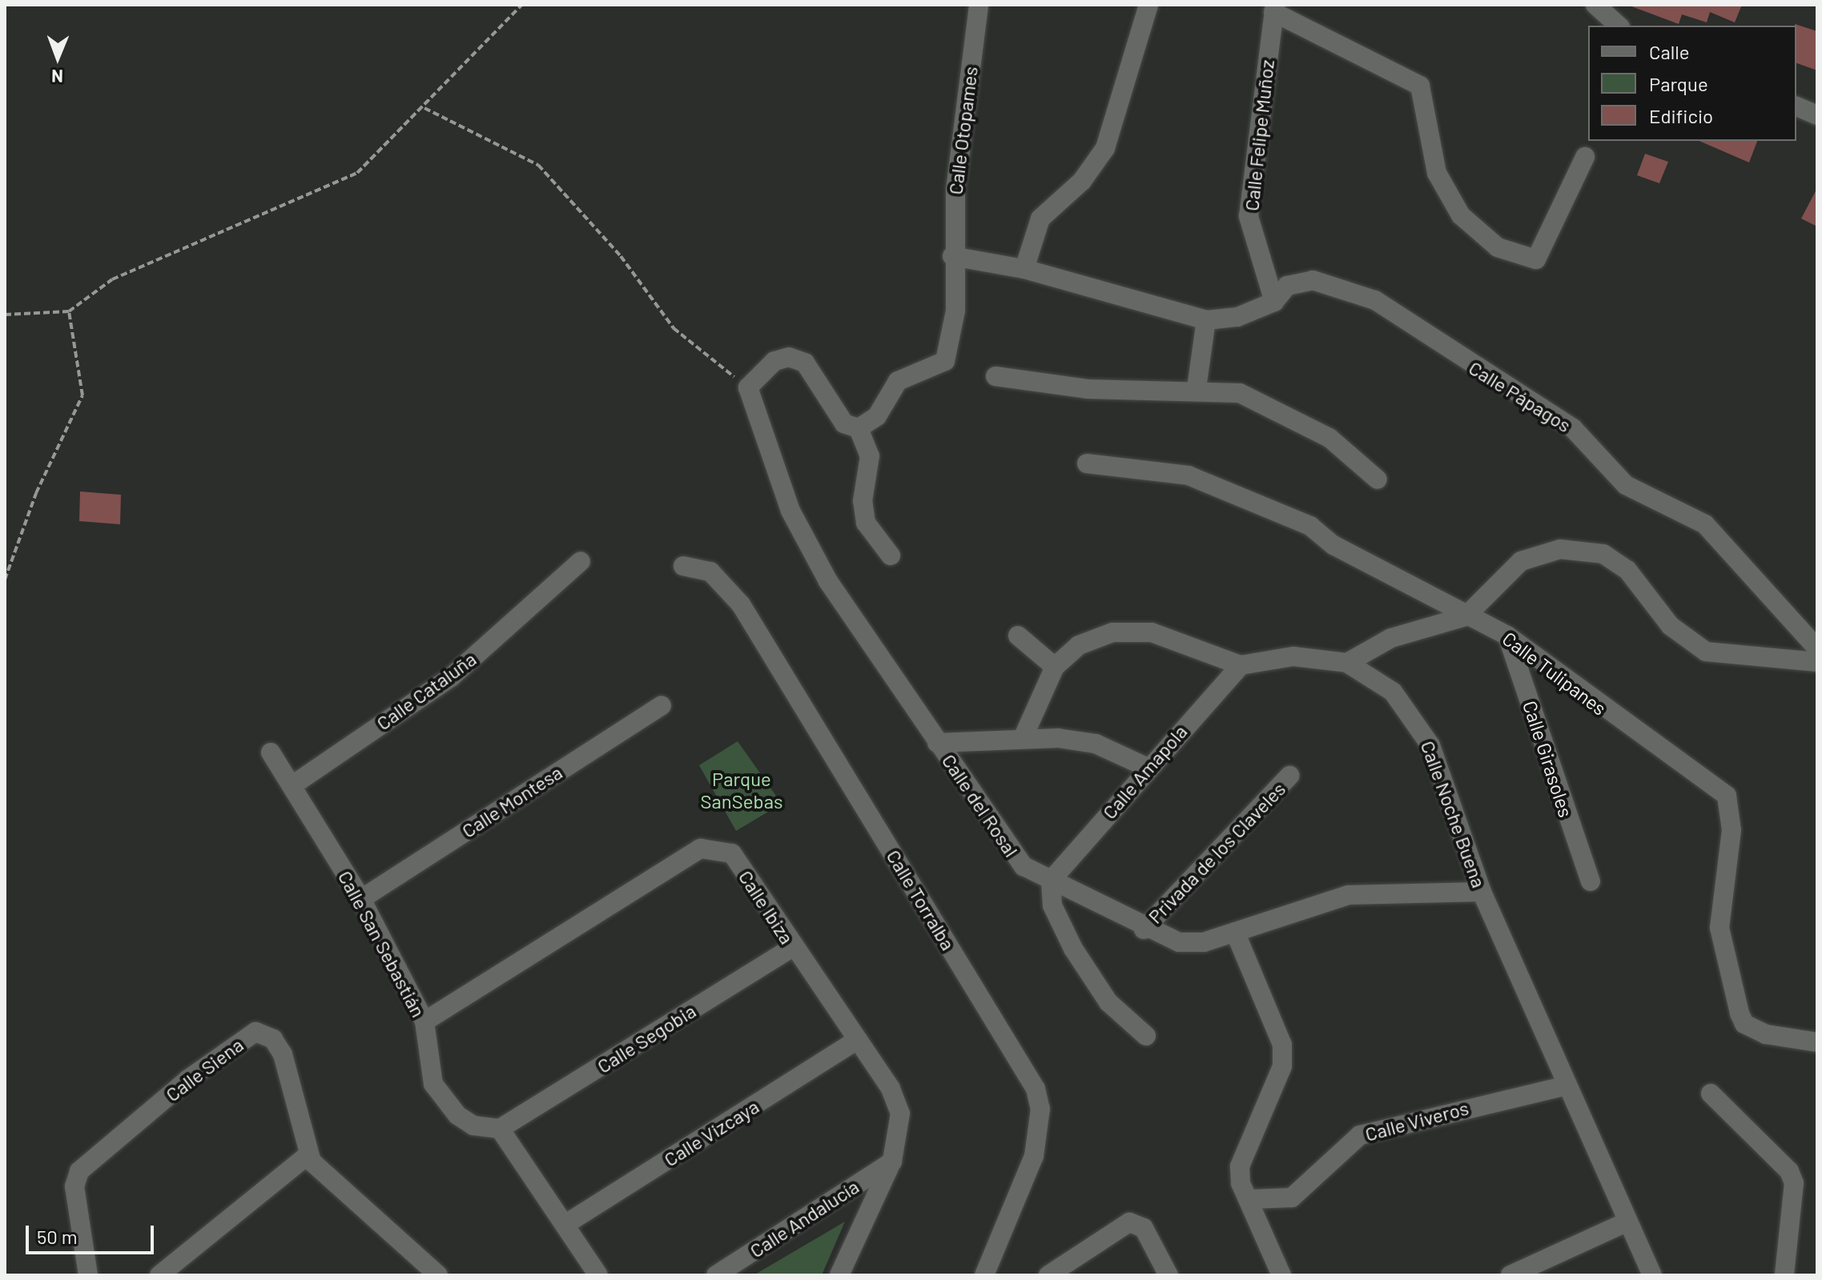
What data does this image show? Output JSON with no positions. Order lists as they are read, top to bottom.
{
  "streets": {
    "street": [
      "Calle Otopames",
      "Calle Felipe Muñoz",
      "Calle Pápagos",
      "Calle Tulipanes",
      "Calle Cataluña",
      "Calle Girasoles",
      "Calle Amapola",
      "Calle Montesa",
      "Calle del Rosal",
      "Calle Noche Buena",
      "Privada de los Claveles",
      "Calle Torralba",
      "Calle Ibiza",
      "Calle San Sebastián",
      "Calle Segobia",
      "Calle Siena",
      "Calle Viveros",
      "Calle Vizcaya",
      "Calle Andalucía"
    ]
  },
  "crossings": [
    ["Calle Otopames", "Calle Pápagos"],
    ["Calle Felipe Muñoz", "Calle Pápagos"],
    ["Calle Tulipanes", "Calle Girasoles"],
    ["Calle Cataluña", "Calle San Sebastián"],
    ["Calle Amapola", "Calle del Rosal"],
    ["Calle Amapola", "Calle Noche Buena"],
    ["Calle Montesa", "Calle San Sebastián"],
    ["Calle del Rosal", "Calle Noche Buena"],
    ["Calle del Rosal", "Privada de los Claveles"],
    ["Calle Noche Buena", "Calle Viveros"],
    ["Calle Ibiza", "Calle San Sebastián"],
    ["Calle Ibiza", "Calle Segobia"],
    ["Calle Ibiza", "Calle Vizcaya"],
    ["Calle Ibiza", "Calle Andalucía"],
    ["Calle San Sebastián", "Calle Segobia"]
  ],
  "parks": ["Parque SanSebas"],
  "legend": ["Calle", "Parque", "Edificio"],
  "scale_bar": "50 m",
  "north": "bottom"
}
